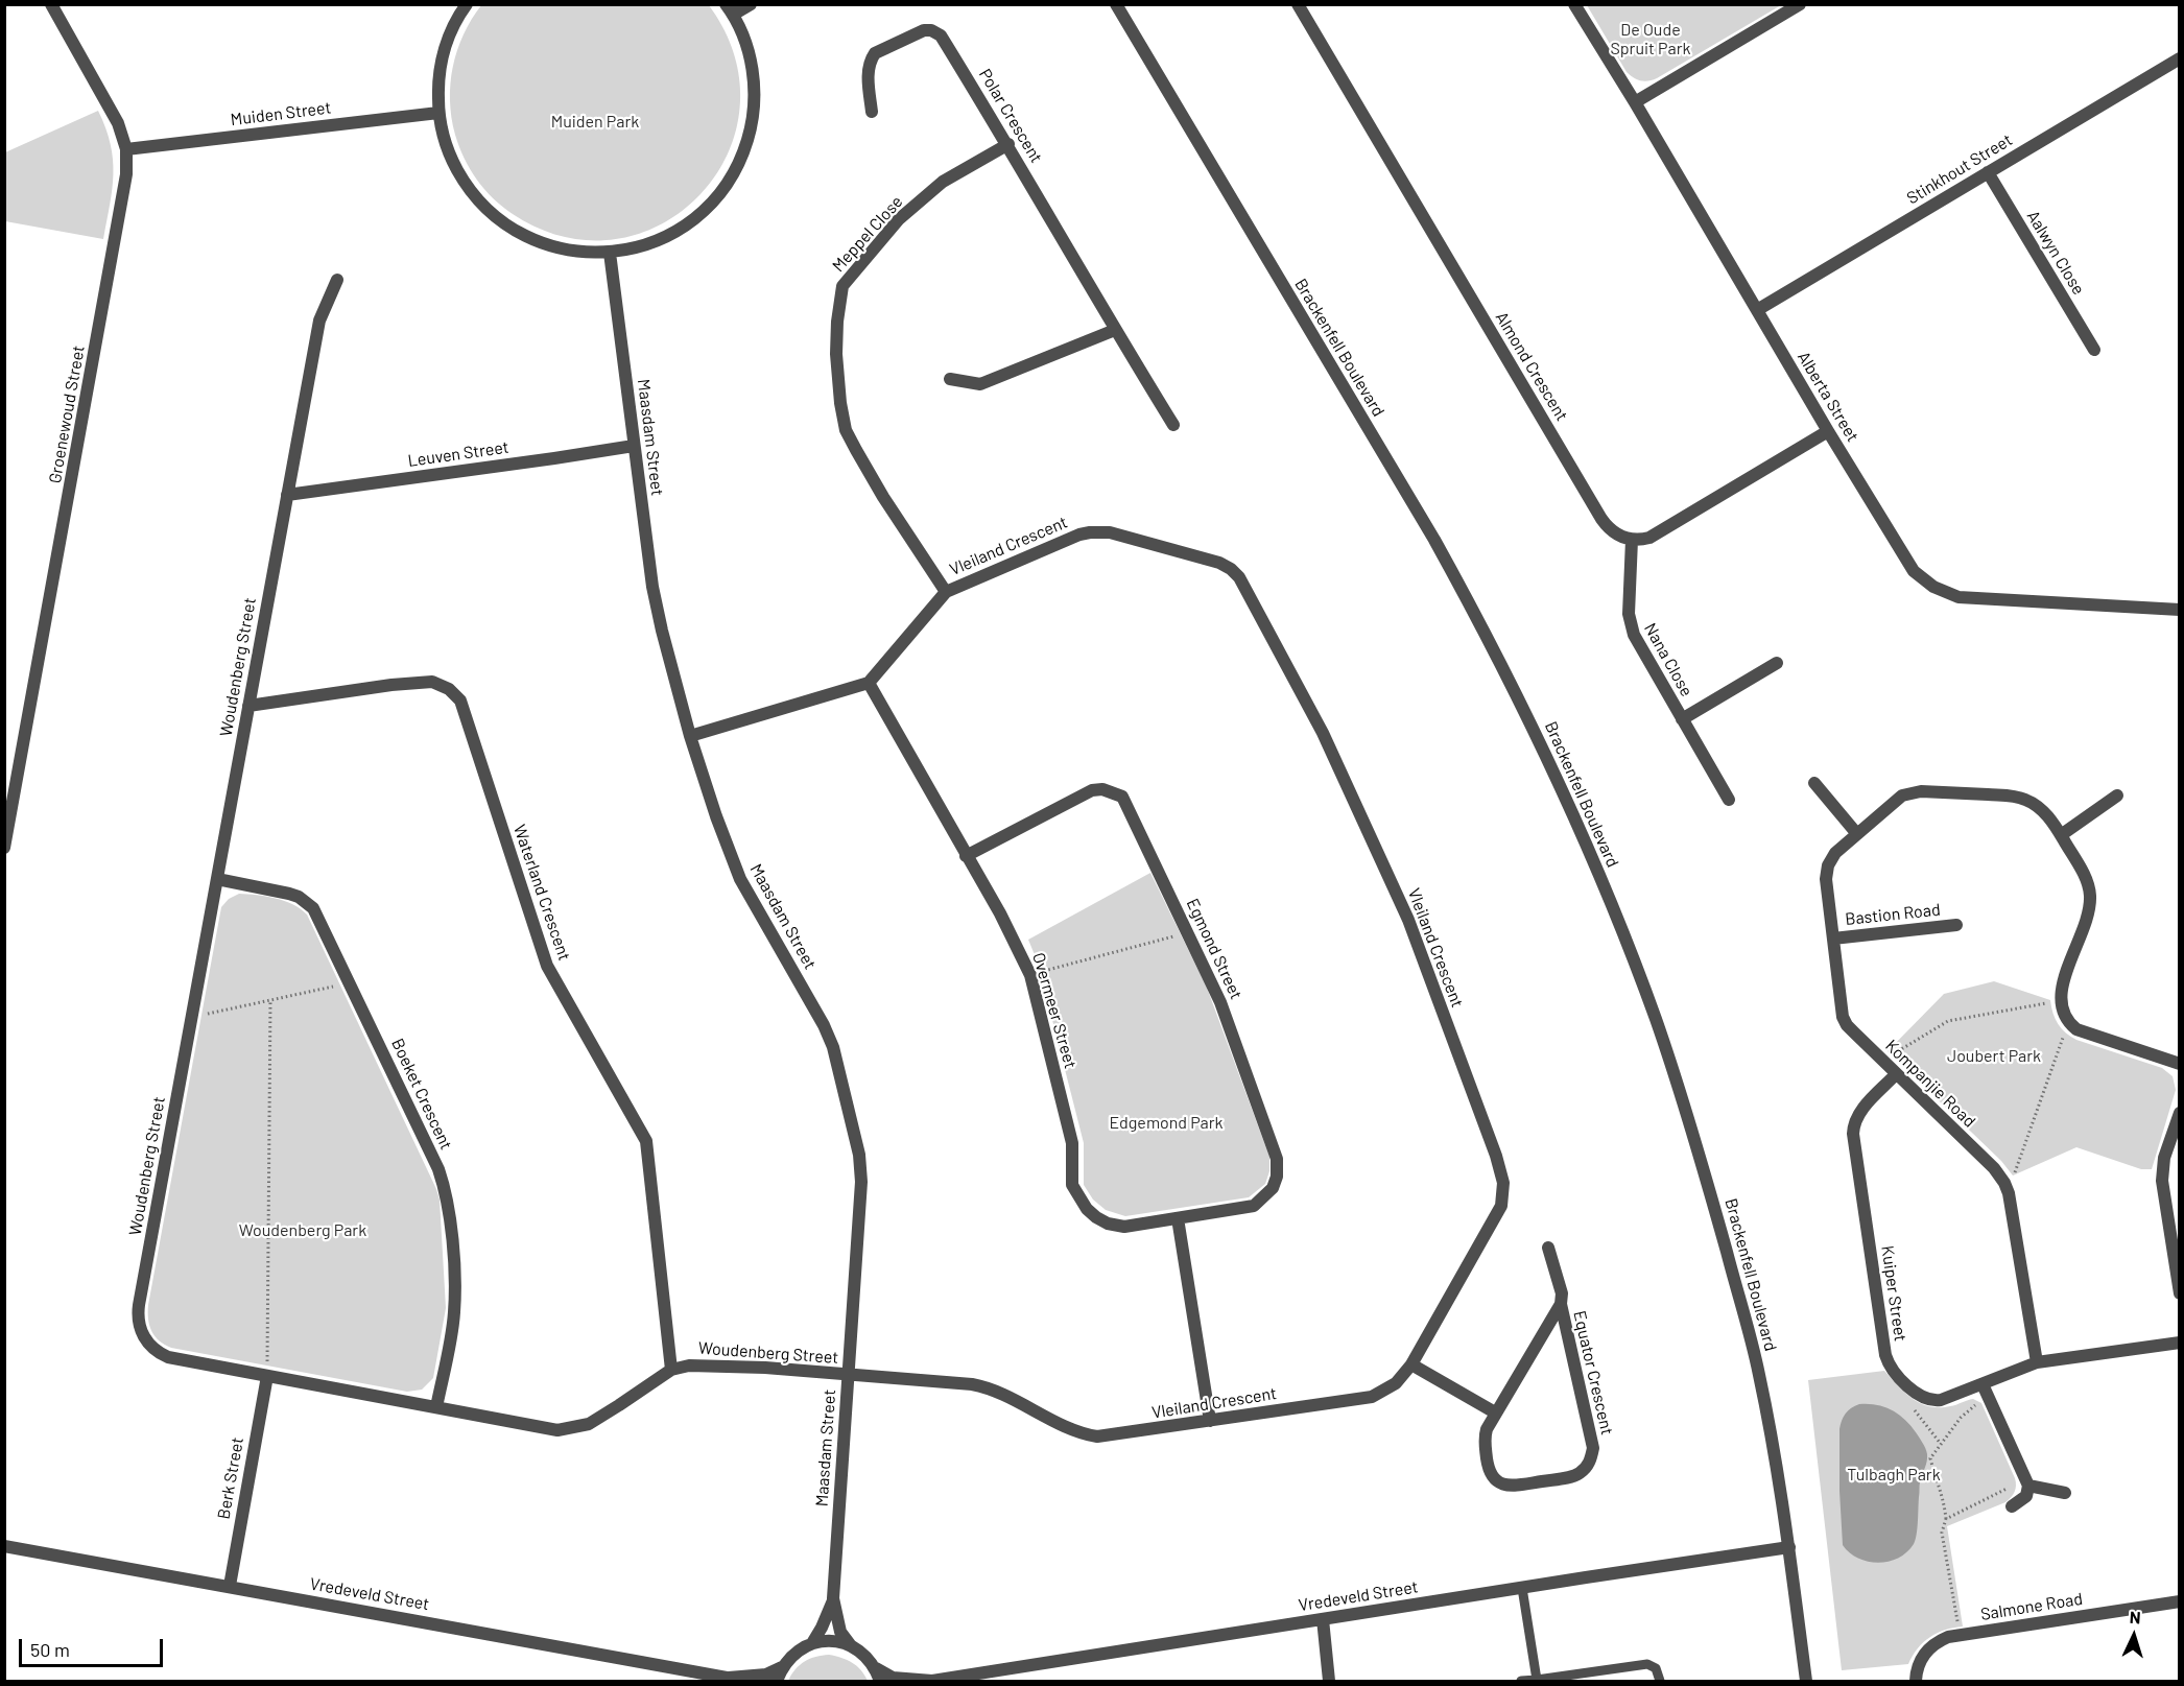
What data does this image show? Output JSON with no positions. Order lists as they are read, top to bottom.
{
  "streets": {
    "street": [
      "Muiden Street",
      "Polar Crescent",
      "Stinkhout Street",
      "Meppel Close",
      "Aalwyn Close",
      "Brackenfell Boulevard",
      "Almond Crescent",
      "Alberta Street",
      "Groenewoud Street",
      "Maasdam Street",
      "Leuven Street",
      "Vleiland Crescent",
      "Nana Close",
      "Woudenberg Street",
      "Waterland Crescent",
      "Bastion Road",
      "Egmond Street",
      "Overmeer Street",
      "Kompanjie Road",
      "Boeket Crescent",
      "Kuiper Street",
      "Equator Crescent",
      "Berk Street",
      "Vredeveld Street",
      "Salmone Road"
    ]
  },
  "crossings": [
    ["Muiden Street", "Groenewoud Street"],
    ["Polar Crescent", "Meppel Close"],
    ["Stinkhout Street", "Aalwyn Close"],
    ["Stinkhout Street", "Alberta Street"],
    ["Meppel Close", "Vleiland Crescent"],
    ["Brackenfell Boulevard", "Vredeveld Street"],
    ["Almond Crescent", "Nana Close"],
    ["Maasdam Street", "Leuven Street"],
    ["Maasdam Street", "Vleiland Crescent"],
    ["Maasdam Street", "Woudenberg Street"],
    ["Leuven Street", "Woudenberg Street"],
    ["Vleiland Crescent", "Woudenberg Street"],
    ["Vleiland Crescent", "Overmeer Street"],
    ["Woudenberg Street", "Waterland Crescent"],
    ["Woudenberg Street", "Boeket Crescent"],
    ["Woudenberg Street", "Berk Street"],
    ["Bastion Road", "Kompanjie Road"],
    ["Egmond Street", "Overmeer Street"],
    ["Kompanjie Road", "Kuiper Street"],
    ["Berk Street", "Vredeveld Street"]
  ],
  "parks": [
    "De Oude Spruit Park",
    "Muiden Park",
    "Joubert Park",
    "Edgemond Park",
    "Woudenberg Park",
    "Tulbagh Park"
  ],
  "scale_bar": "50 m",
  "north": "top"
}
